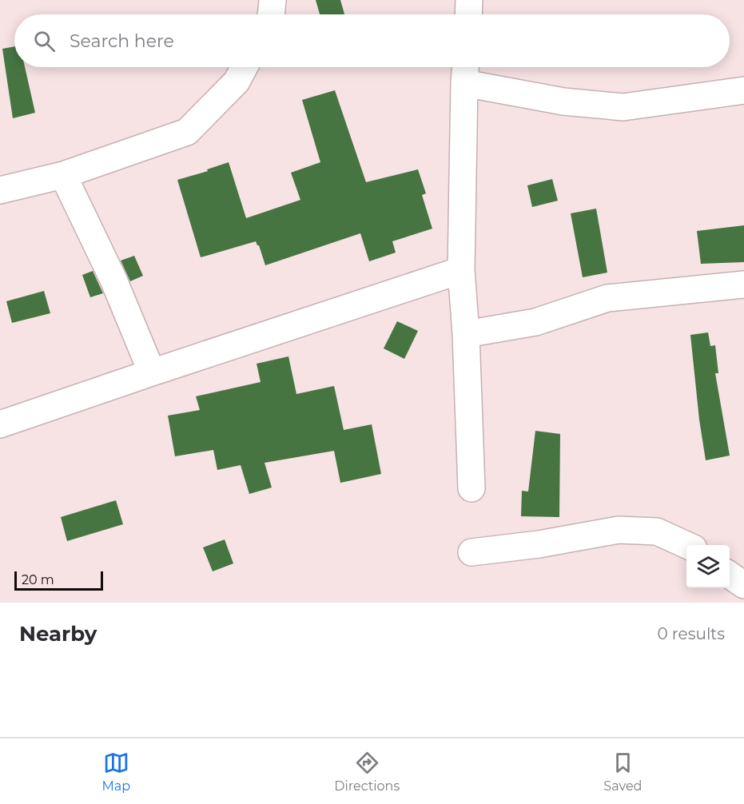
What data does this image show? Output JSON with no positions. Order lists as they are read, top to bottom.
{
  "scale_bar": "20 m",
  "page": {
    "search": "Search here",
    "scale": "20 m",
    "heading": ["Nearby", "0 results"],
    "nav": ["Map", "Directions", "Saved"]
  }
}
